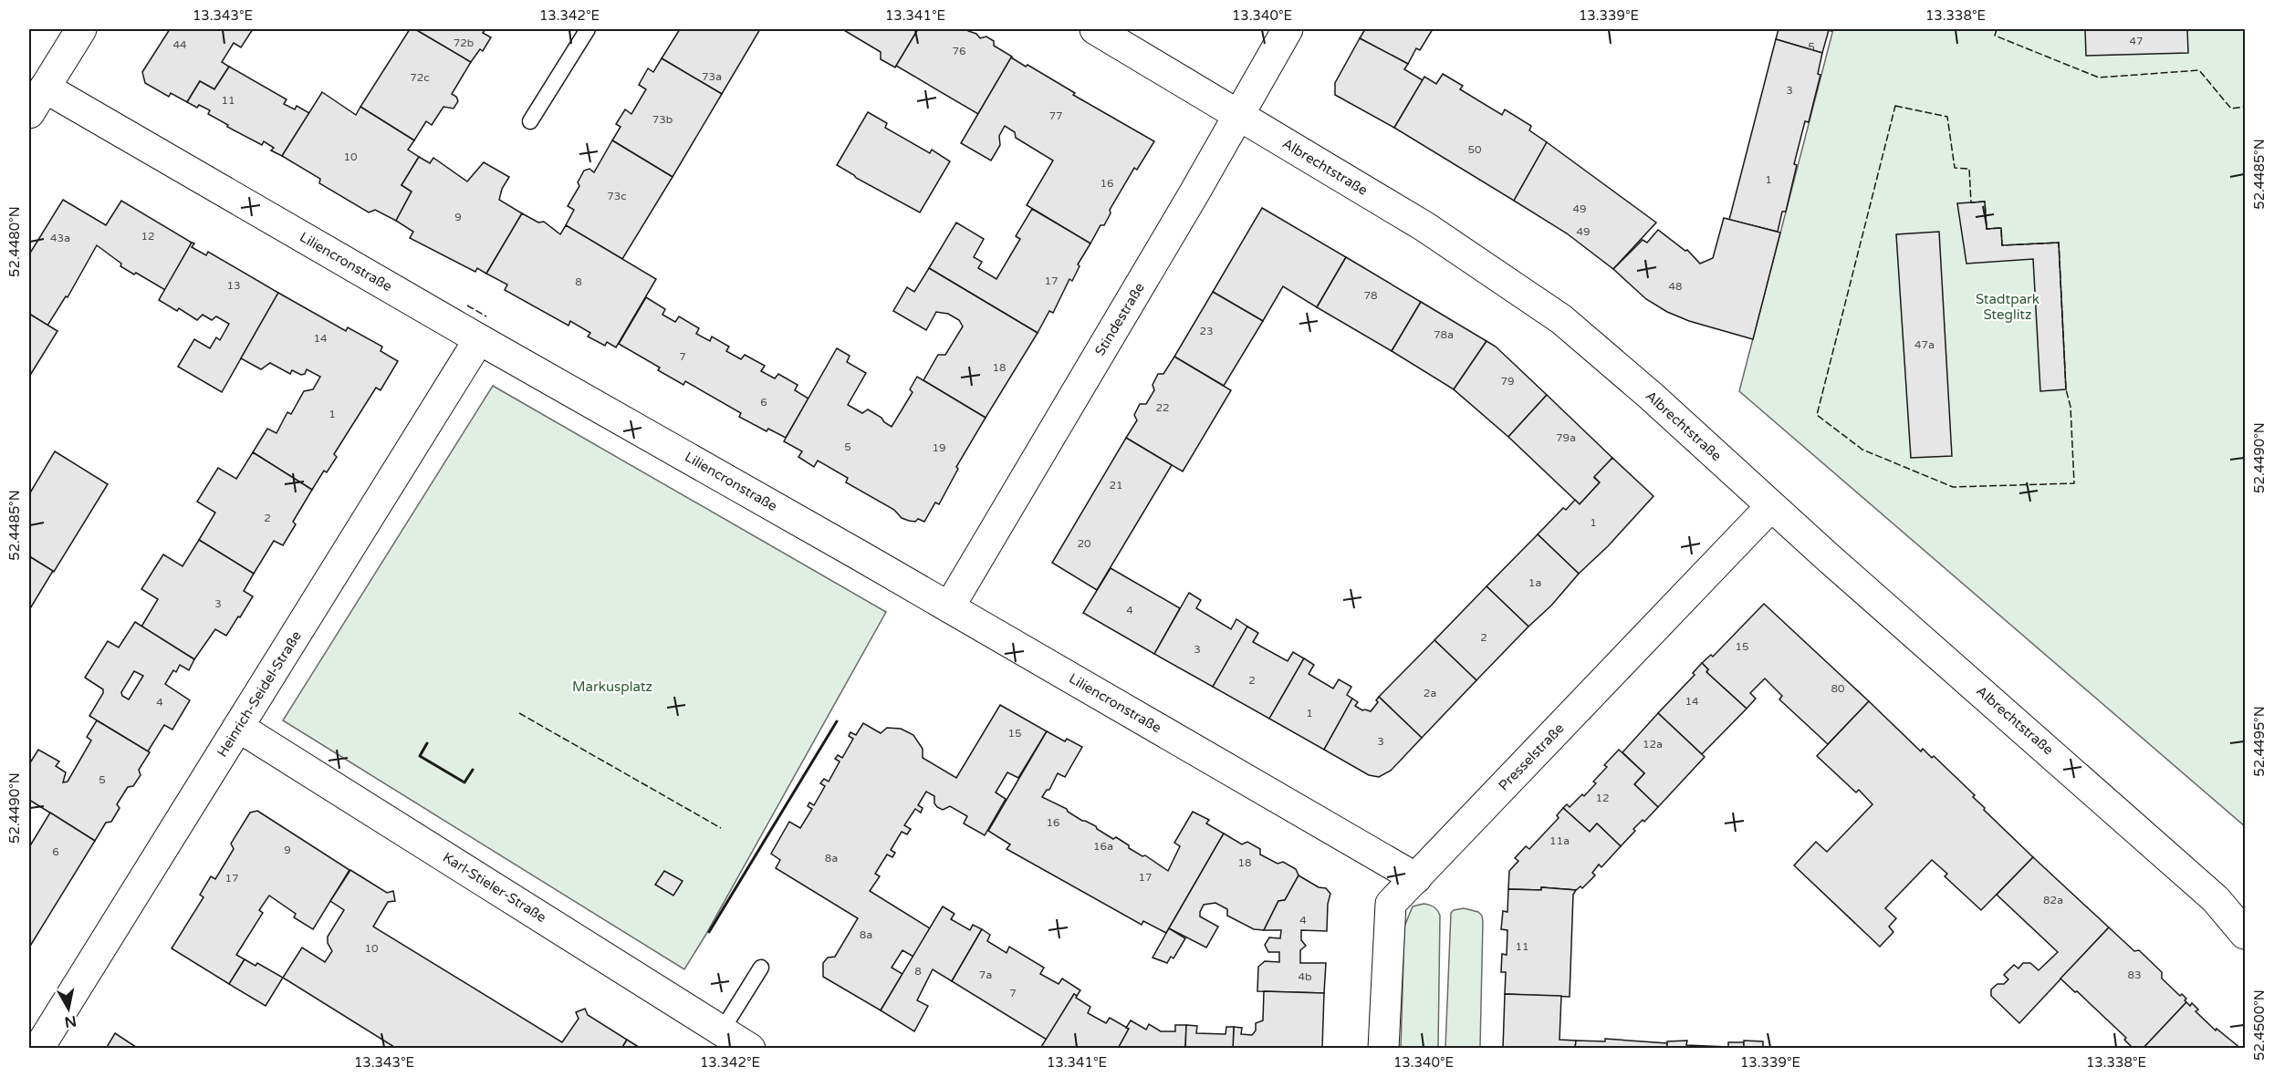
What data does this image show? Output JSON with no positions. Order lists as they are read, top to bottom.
{
  "streets": {
    "street": [
      "Albrechtstraße",
      "Liliencronstraße",
      "Stindestraße",
      "Heinrich-Seidel-Straße",
      "Presselstraße",
      "Karl-Stieler-Straße"
    ]
  },
  "crossings": [
    ["Albrechtstraße", "Stindestraße"],
    ["Albrechtstraße", "Presselstraße"],
    ["Liliencronstraße", "Stindestraße"],
    ["Liliencronstraße", "Heinrich-Seidel-Straße"],
    ["Liliencronstraße", "Presselstraße"],
    ["Heinrich-Seidel-Straße", "Karl-Stieler-Straße"]
  ],
  "parks": ["Stadtpark Steglitz", "Markusplatz"],
  "house_numbers": [
    "47",
    "72b",
    "44",
    "5",
    "76",
    "73a",
    "72c",
    "3",
    "11",
    "77",
    "73b",
    "50",
    "10",
    "1",
    "16",
    "73c",
    "49",
    "9",
    "49",
    "12",
    "43a",
    "17",
    "8",
    "13",
    "48",
    "78",
    "23",
    "78a",
    "14",
    "47a",
    "7",
    "18",
    "79",
    "6",
    "22",
    "1",
    "79a",
    "5",
    "19",
    "21",
    "2",
    "1",
    "20",
    "1a",
    "3",
    "4",
    "2",
    "15",
    "3",
    "2",
    "80",
    "2a",
    "14",
    "4",
    "1",
    "15",
    "3",
    "12a",
    "5",
    "12",
    "16",
    "11a",
    "16a",
    "9",
    "6",
    "8a",
    "18",
    "17",
    "17",
    "82a",
    "4",
    "8a",
    "11",
    "10",
    "8",
    "7a",
    "83",
    "4b",
    "7"
  ],
  "north": "bottom",
  "coordinates": [
    "13.343°E",
    "13.342°E",
    "13.341°E",
    "13.340°E",
    "13.339°E",
    "13.338°E",
    "52.4485°N",
    "52.4480°N",
    "52.4490°N",
    "52.4495°N",
    "52.4500°N"
  ]
}
